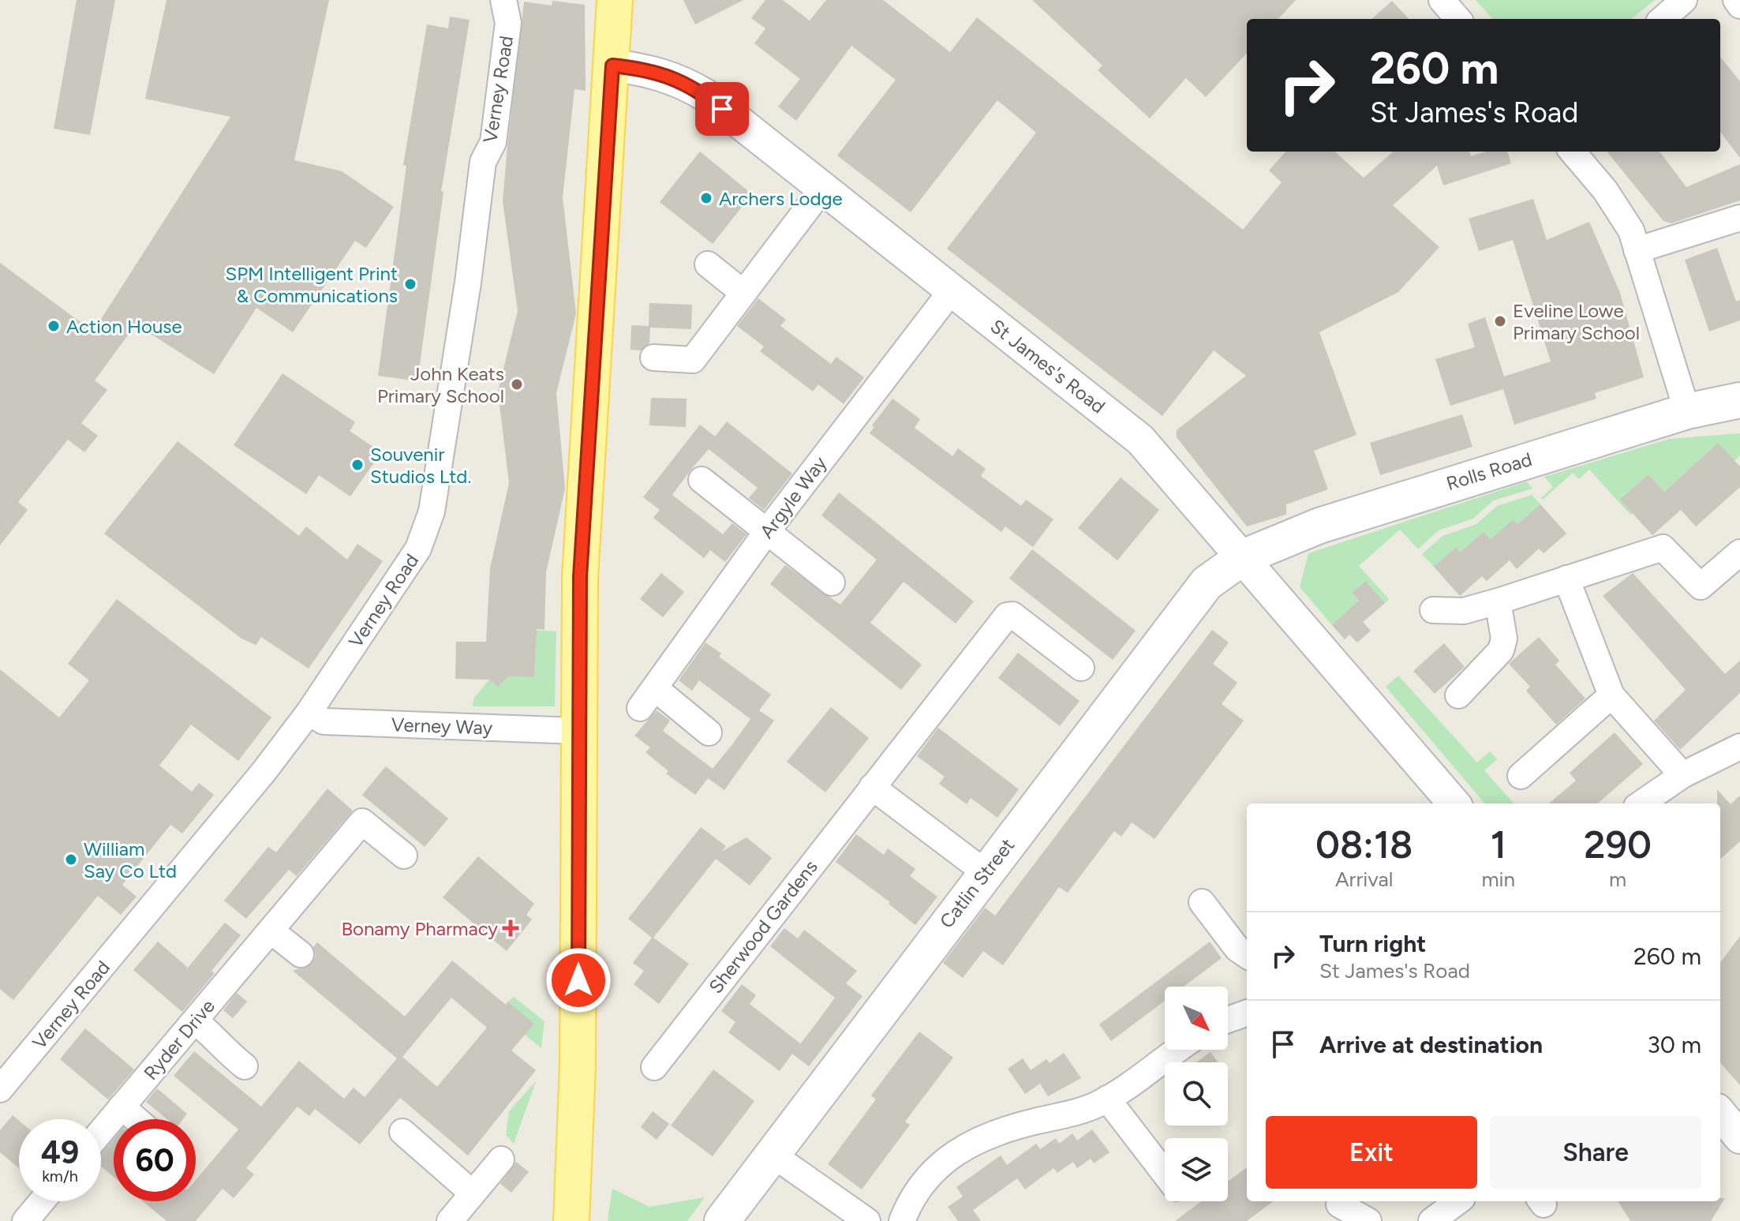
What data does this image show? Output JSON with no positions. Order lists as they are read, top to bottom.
{
  "streets": {
    "main road": ["Rolls Road", "Catlin Street"],
    "street": [
      "Verney Road",
      "St James's Road",
      "Argyle Way",
      "Verney Way",
      "Sherwood Gardens",
      "Ryder Drive"
    ]
  },
  "crossings": [
    ["Verney Road", "Verney Way"],
    ["St James's Road", "Rolls Road"],
    ["St James's Road", "Argyle Way"],
    ["St James's Road", "Catlin Street"],
    ["Rolls Road", "Catlin Street"]
  ],
  "places": {
    "other": [
      "Archers Lodge",
      "SPM Intelligent Print & Communications",
      "Eveline Lowe Primary School",
      "Action House",
      "John Keats Primary School",
      "Souvenir Studios Ltd.",
      "William Say Co Ltd"
    ],
    "health": ["Bonamy Pharmacy"]
  },
  "north": "bottom right",
  "page": {
    "turn": ["260 m", "St James's Road"],
    "eta": [
      "08:18",
      "Arrival",
      "1",
      "min",
      "290",
      "m"
    ],
    "list": [
      {
        "name": "Turn right",
        "note": "St James's Road",
        "value": "260 m"
      },
      {
        "name": "Arrive at destination",
        "value": "30 m"
      }
    ],
    "buttons": ["Exit", "Share"],
    "speed": "49 km/h",
    "limit": "60"
  }
}
